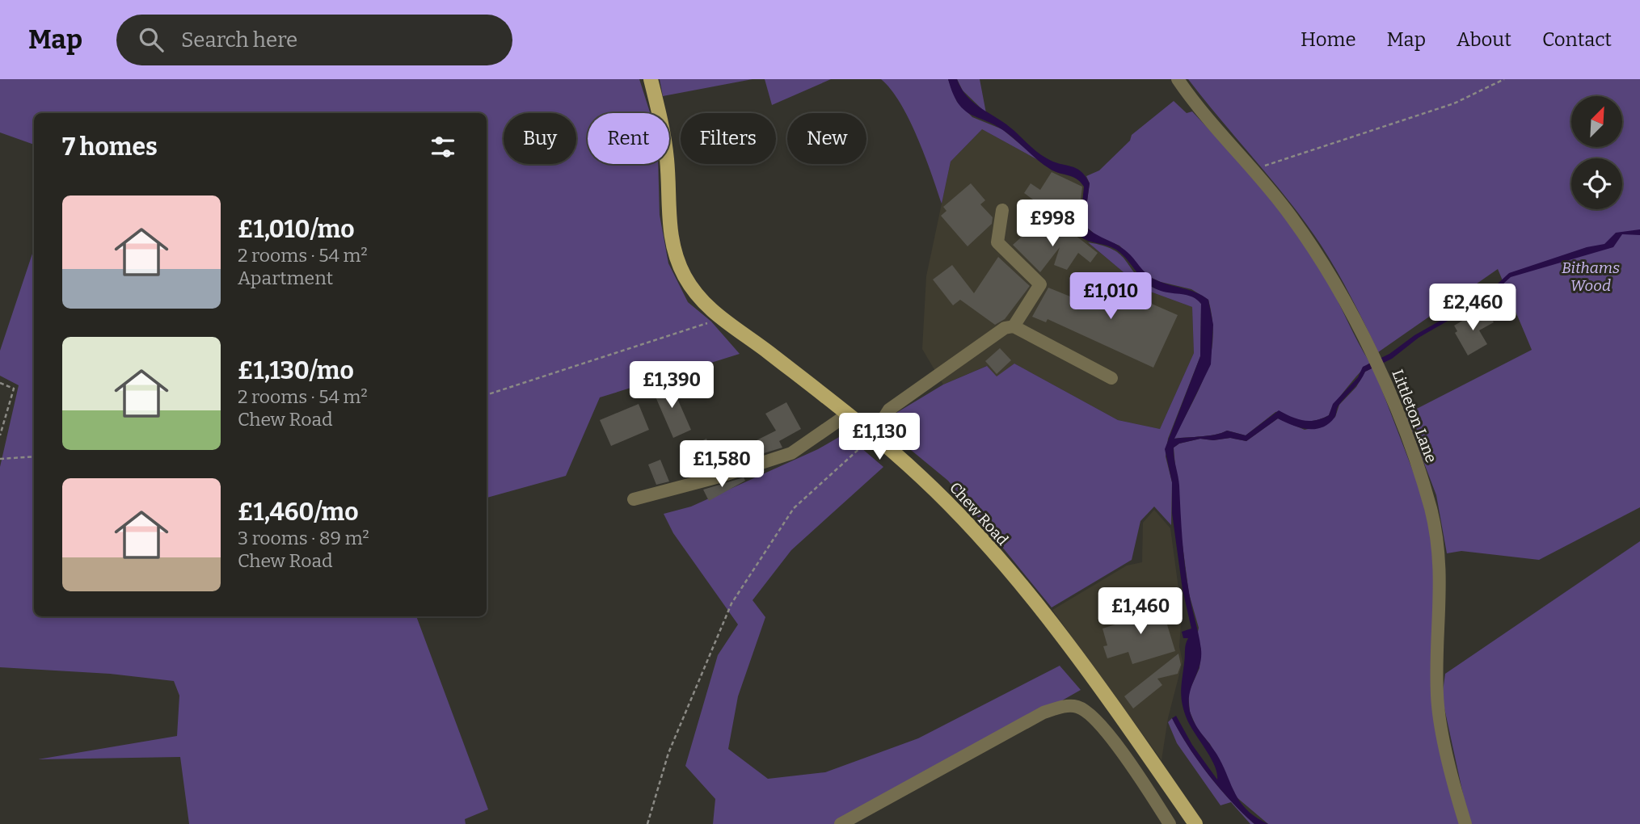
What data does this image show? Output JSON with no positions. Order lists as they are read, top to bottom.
{
  "streets": {
    "main road": ["Chew Road"],
    "street": ["Littleton Lane"]
  },
  "parks": ["Bithams Wood"],
  "north": "top right",
  "page": {
    "header": "Map",
    "search": "Search here",
    "nav": [
      "Home",
      "Map",
      "About",
      "Contact"
    ],
    "chip": [
      "Buy",
      "Rent",
      "Filters",
      "New"
    ],
    "heading": "7 homes",
    "list": [
      {
        "name": "£1,010/mo",
        "note": "2 rooms · 54 m² · Apartment"
      },
      {
        "name": "£1,130/mo",
        "note": "2 rooms · 54 m² · Chew Road"
      },
      {
        "name": "£1,460/mo",
        "note": "3 rooms · 89 m² · Chew Road"
      }
    ],
    "price": [
      "£998",
      "£1,010",
      "£2,460",
      "£1,390",
      "£1,130",
      "£1,580",
      "£1,460"
    ]
  }
}
